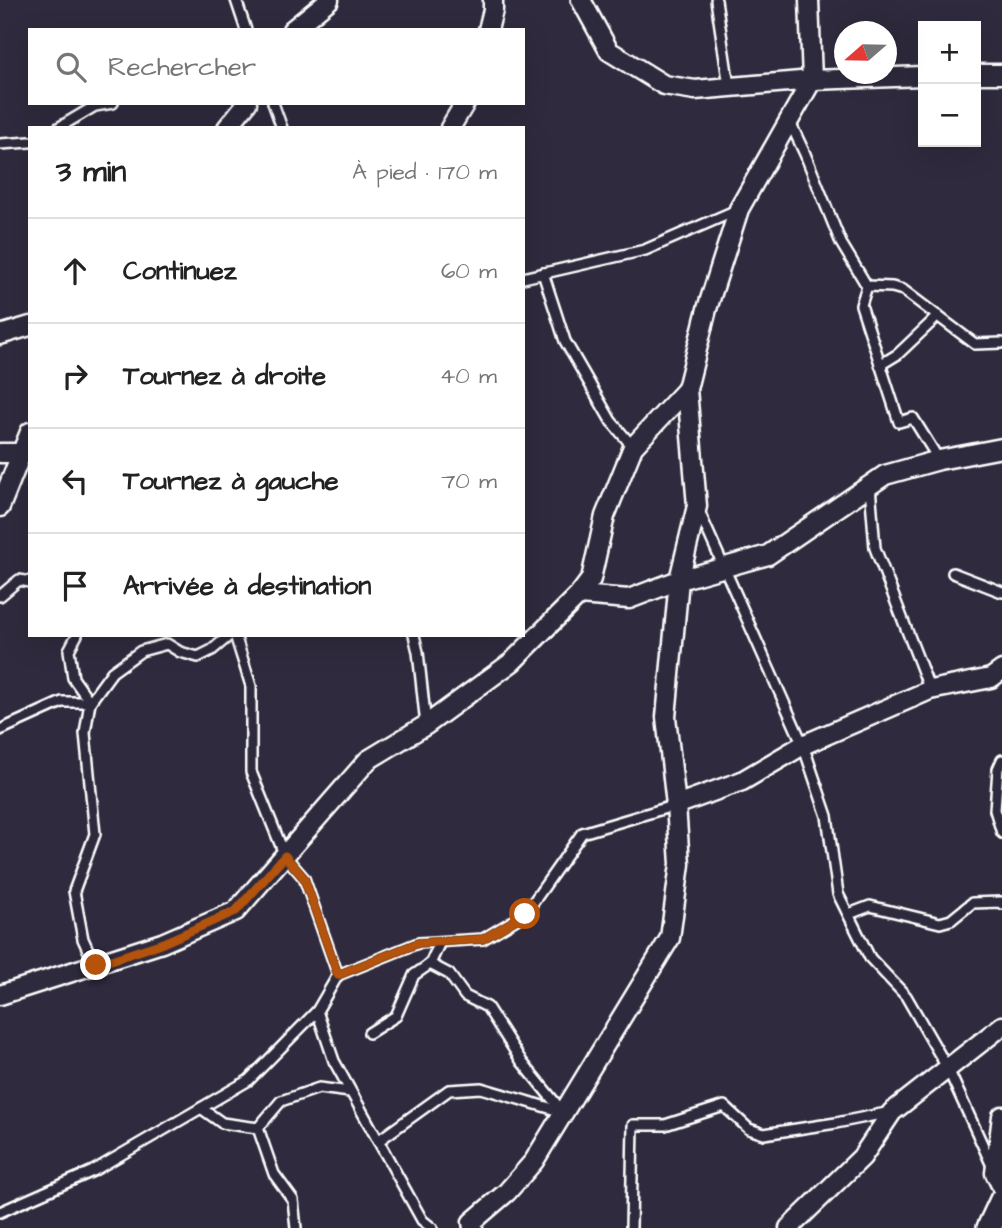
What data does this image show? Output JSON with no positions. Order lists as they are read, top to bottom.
{
  "north": "left",
  "page": {
    "map_buttons": ["+", "−"],
    "search": "Rechercher",
    "heading": ["3 min", "À pied · 170 m"],
    "list": [
      ["Continuez", "60 m"],
      ["Tournez à droite", "40 m"],
      ["Tournez à gauche", "70 m"],
      "Arrivée à destination"
    ]
  }
}
